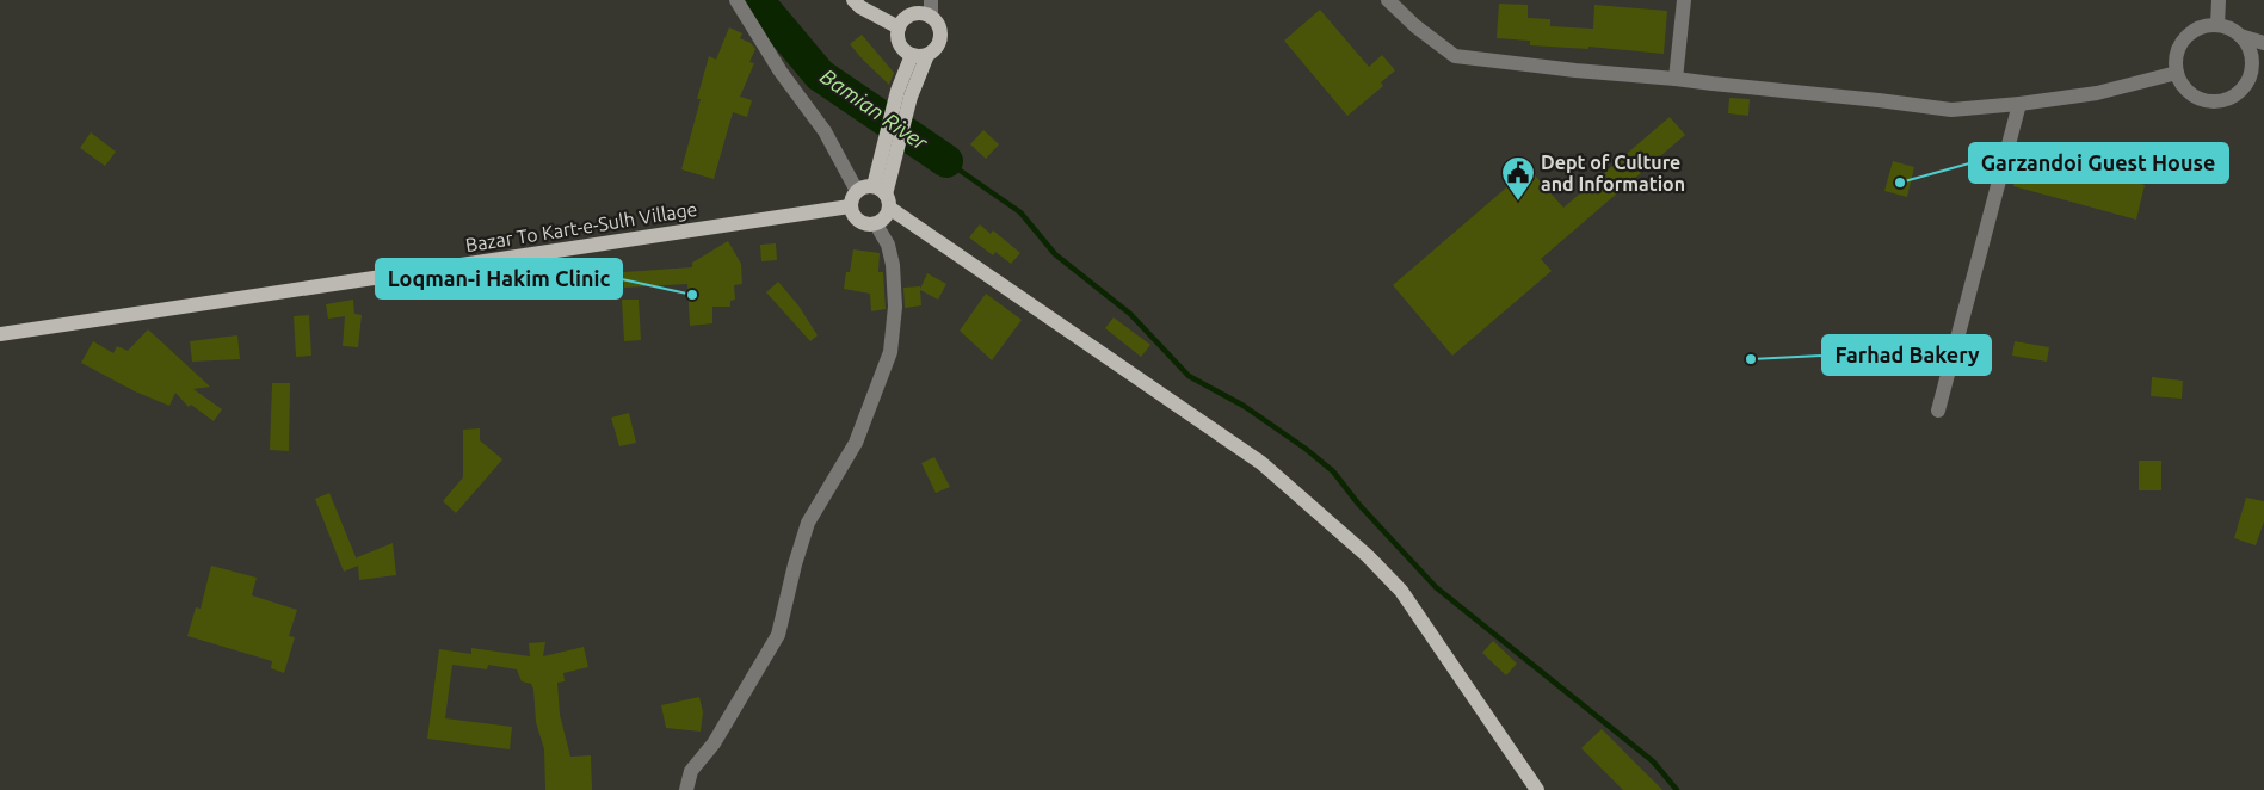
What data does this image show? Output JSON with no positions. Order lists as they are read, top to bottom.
{
  "streets": {
    "main road": ["Bazar To Kart-e-Sulh Village"]
  },
  "water": ["Bamian River"],
  "places": {
    "other": ["Garzandoi Guest House", "Loqman-i Hakim Clinic", "Farhad Bakery"],
    "public building": ["Dept of Culture and Information"]
  }
}
